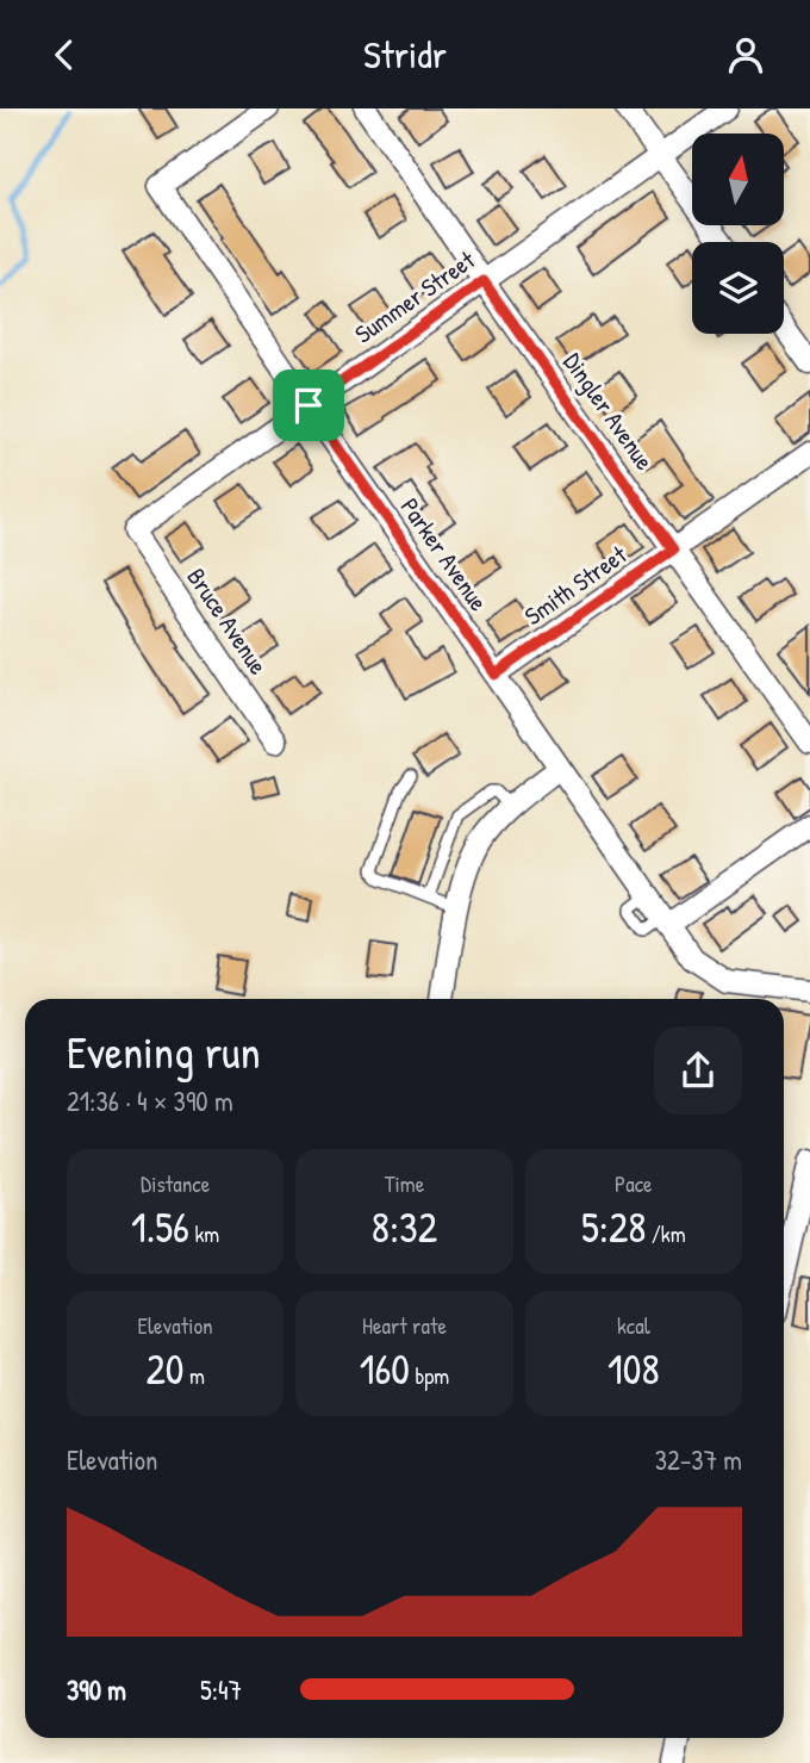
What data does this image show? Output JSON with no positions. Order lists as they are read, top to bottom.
{
  "streets": {
    "street": [
      "Summer Street",
      "Dingler Avenue",
      "Parker Avenue",
      "Smith Street",
      "Bruce Avenue"
    ]
  },
  "crossings": [
    ["Summer Street", "Dingler Avenue"],
    ["Summer Street", "Parker Avenue"],
    ["Summer Street", "Bruce Avenue"],
    ["Dingler Avenue", "Smith Street"],
    ["Parker Avenue", "Smith Street"]
  ],
  "north": "top",
  "page": {
    "header": "Stridr",
    "heading": ["Evening run", "21:36 · 4 × 390 m"],
    "stats": [
      ["Distance", "1.56 km"],
      ["Time", "8:32"],
      ["Pace", "5:28 /km"],
      ["Elevation", "20 m"],
      ["Heart rate", "160 bpm"],
      ["kcal", "108"]
    ],
    "chart": ["Elevation", "32–37 m"],
    "list": [
      {
        "name": "390 m",
        "note": "5:47"
      }
    ]
  }
}
